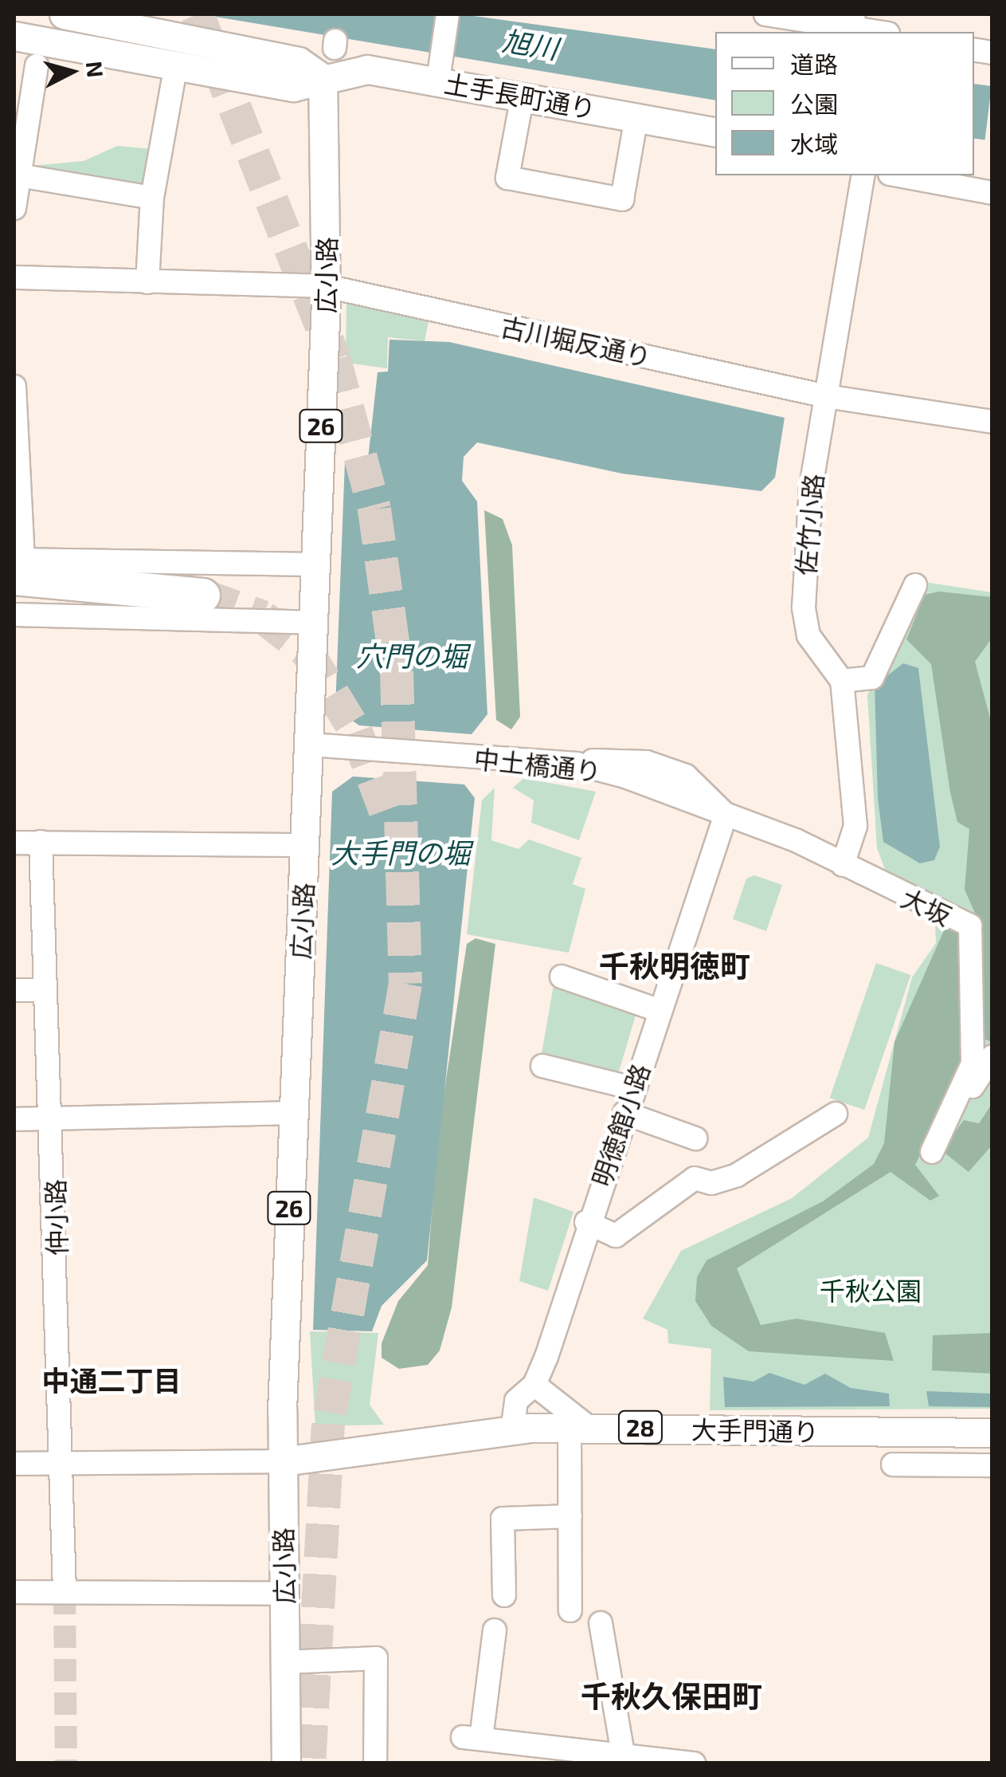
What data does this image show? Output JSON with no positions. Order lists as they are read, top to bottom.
{
  "streets": {
    "main road": [
      "土手長町通り",
      "広小路",
      "26",
      "28",
      "大手門通り"
    ],
    "street": [
      "古川堀反通り",
      "佐竹小路",
      "中土橋通り",
      "大坂",
      "明徳館小路",
      "仲小路"
    ]
  },
  "crossings": [
    ["土手長町通り", "広小路"],
    ["広小路", "古川堀反通り"],
    ["広小路", "中土橋通り"],
    ["広小路", "大手門通り"],
    ["古川堀反通り", "佐竹小路"],
    ["中土橋通り", "大坂"],
    ["中土橋通り", "明徳館小路"],
    ["明徳館小路", "大手門通り"]
  ],
  "districts": ["千秋明徳町", "中通二丁目", "千秋久保田町"],
  "water": ["旭川", "穴門の堀", "大手門の堀"],
  "parks": ["千秋公園"],
  "legend": ["道路", "公園", "水域"],
  "north": "right"
}
